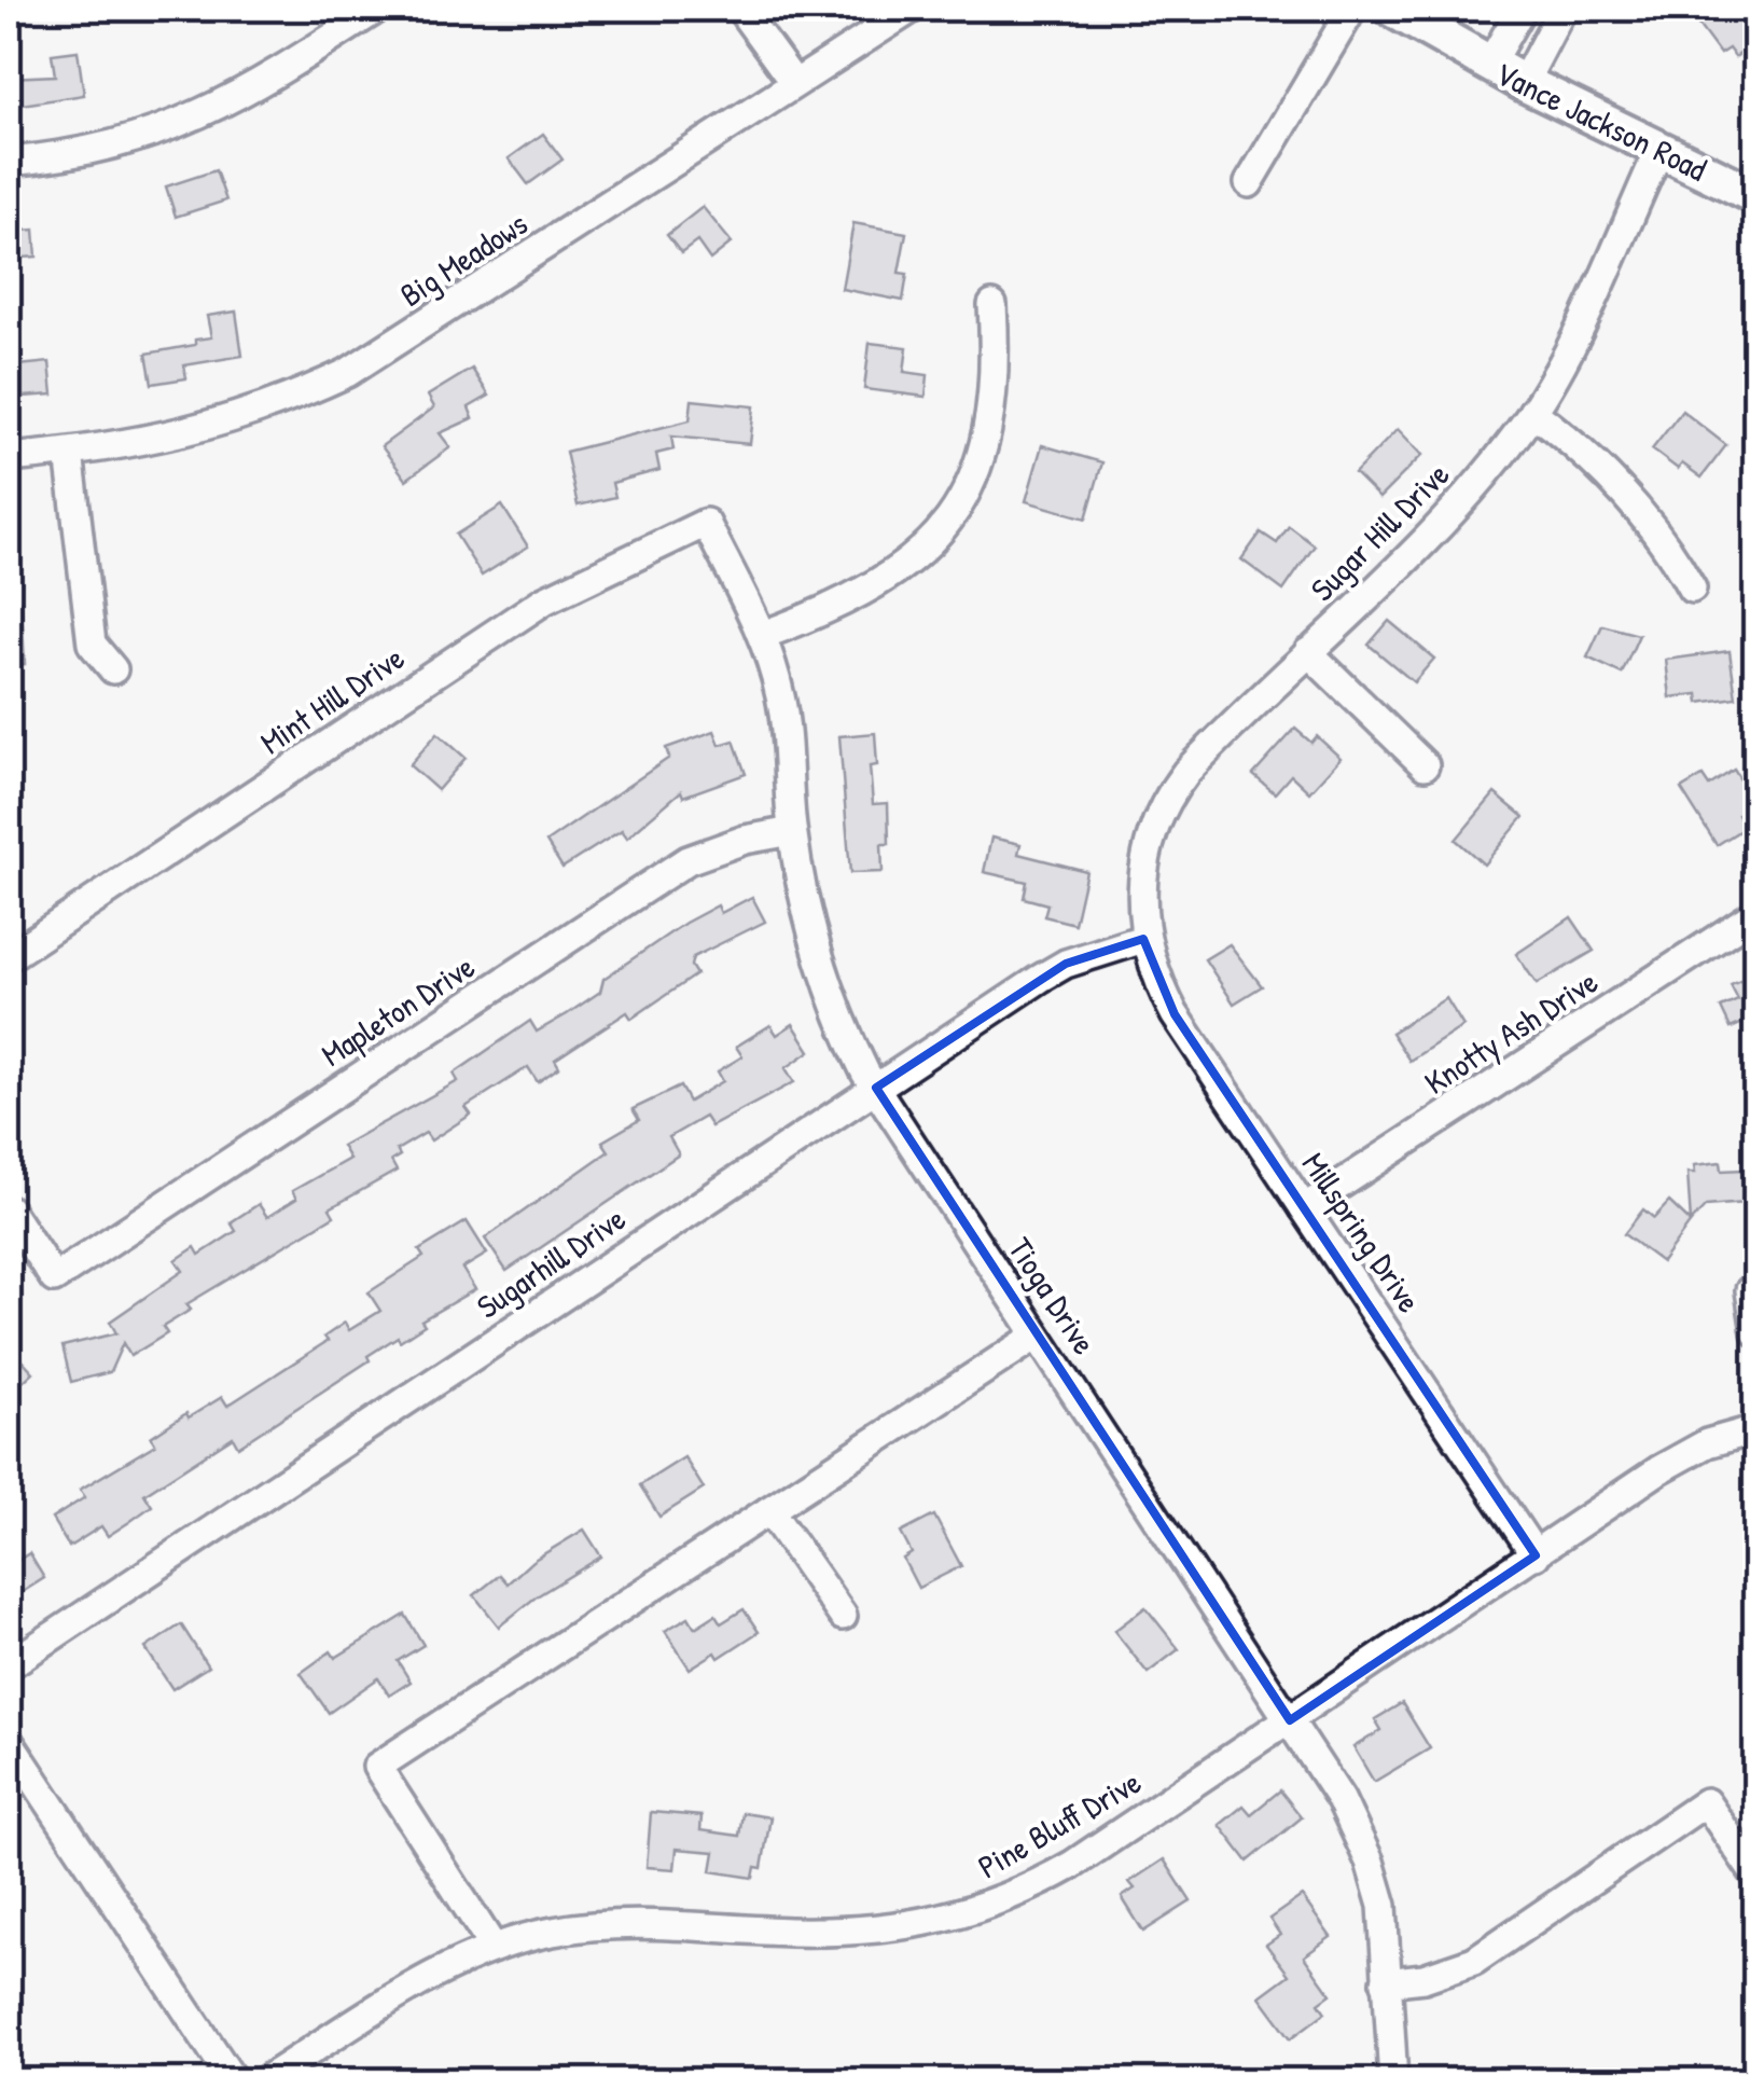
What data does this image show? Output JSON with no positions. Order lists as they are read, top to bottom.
{
  "streets": {
    "main road": ["Vance Jackson Road"],
    "street": [
      "Big Meadows",
      "Sugar Hill Drive",
      "Mint Hill Drive",
      "Mapleton Drive",
      "Knotty Ash Drive",
      "Millspring Drive",
      "Sugarhill Drive",
      "Tioga Drive",
      "Pine Bluff Drive"
    ]
  },
  "crossings": [
    ["Vance Jackson Road", "Sugar Hill Drive"],
    ["Sugar Hill Drive", "Millspring Drive"],
    ["Sugar Hill Drive", "Sugarhill Drive"],
    ["Mint Hill Drive", "Tioga Drive"],
    ["Mapleton Drive", "Tioga Drive"],
    ["Knotty Ash Drive", "Millspring Drive"],
    ["Millspring Drive", "Sugarhill Drive"],
    ["Millspring Drive", "Pine Bluff Drive"],
    ["Sugarhill Drive", "Tioga Drive"],
    ["Tioga Drive", "Pine Bluff Drive"]
  ]
}
